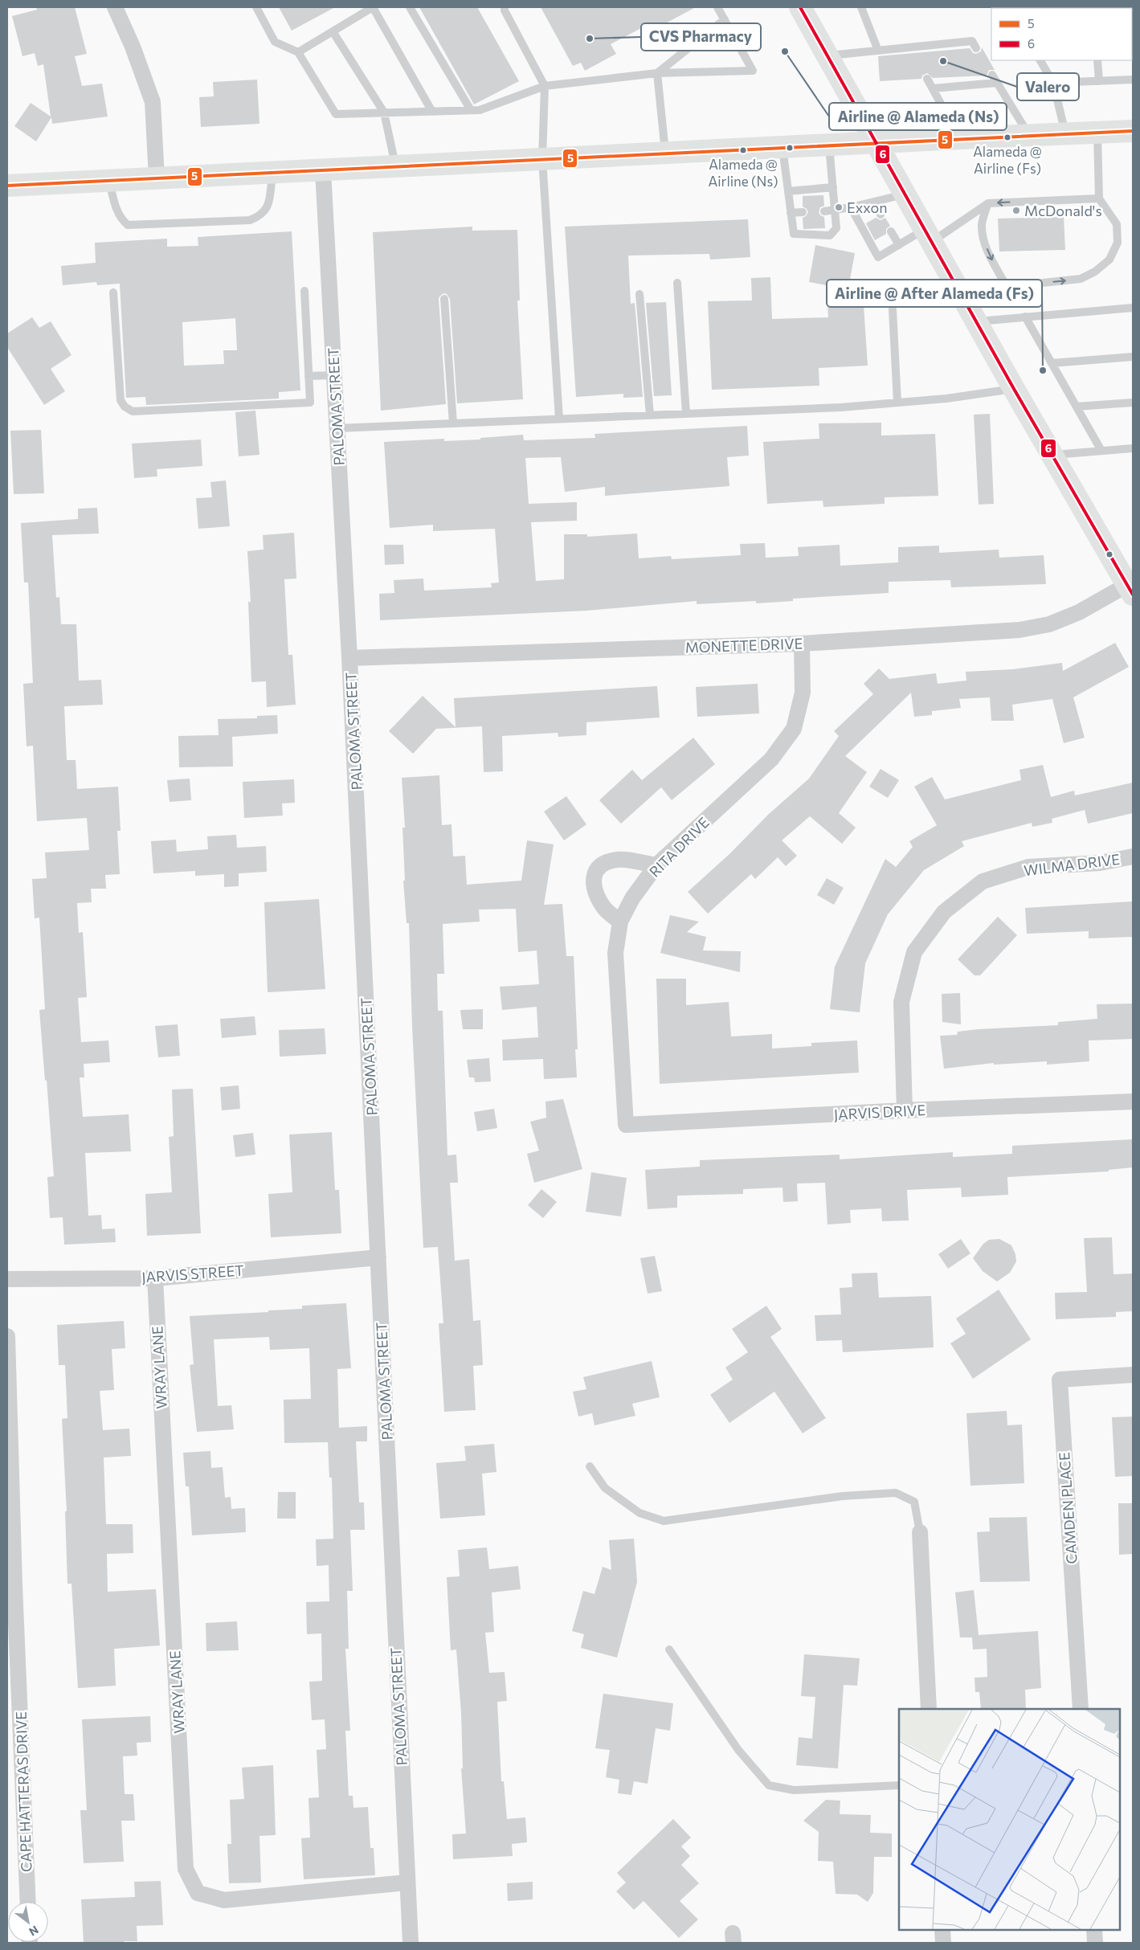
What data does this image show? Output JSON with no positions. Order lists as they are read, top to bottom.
{
  "streets": {
    "street": [
      "PALOMA STREET",
      "MONETTE DRIVE",
      "RITA DRIVE",
      "WILMA DRIVE",
      "JARVIS DRIVE",
      "JARVIS STREET",
      "WRAY LANE",
      "CAMDEN PLACE",
      "CAPE HATTERAS DRIVE"
    ]
  },
  "crossings": [
    ["PALOMA STREET", "MONETTE DRIVE"],
    ["PALOMA STREET", "JARVIS STREET"],
    ["PALOMA STREET", "WRAY LANE"],
    ["MONETTE DRIVE", "RITA DRIVE"],
    ["RITA DRIVE", "JARVIS DRIVE"],
    ["WILMA DRIVE", "JARVIS DRIVE"],
    ["JARVIS STREET", "WRAY LANE"]
  ],
  "places": [
    "CVS Pharmacy",
    "Airline @ Alameda (Ns)",
    "Valero",
    "Alameda @ Airline (Fs)",
    "Alameda @ Airline (Ns)",
    "Exxon",
    "McDonald's",
    "Airline @ After Alameda (Fs)"
  ],
  "lines": ["transit line 6", "transit line 5"],
  "legend": ["5", "6"],
  "north": "bottom right"
}
